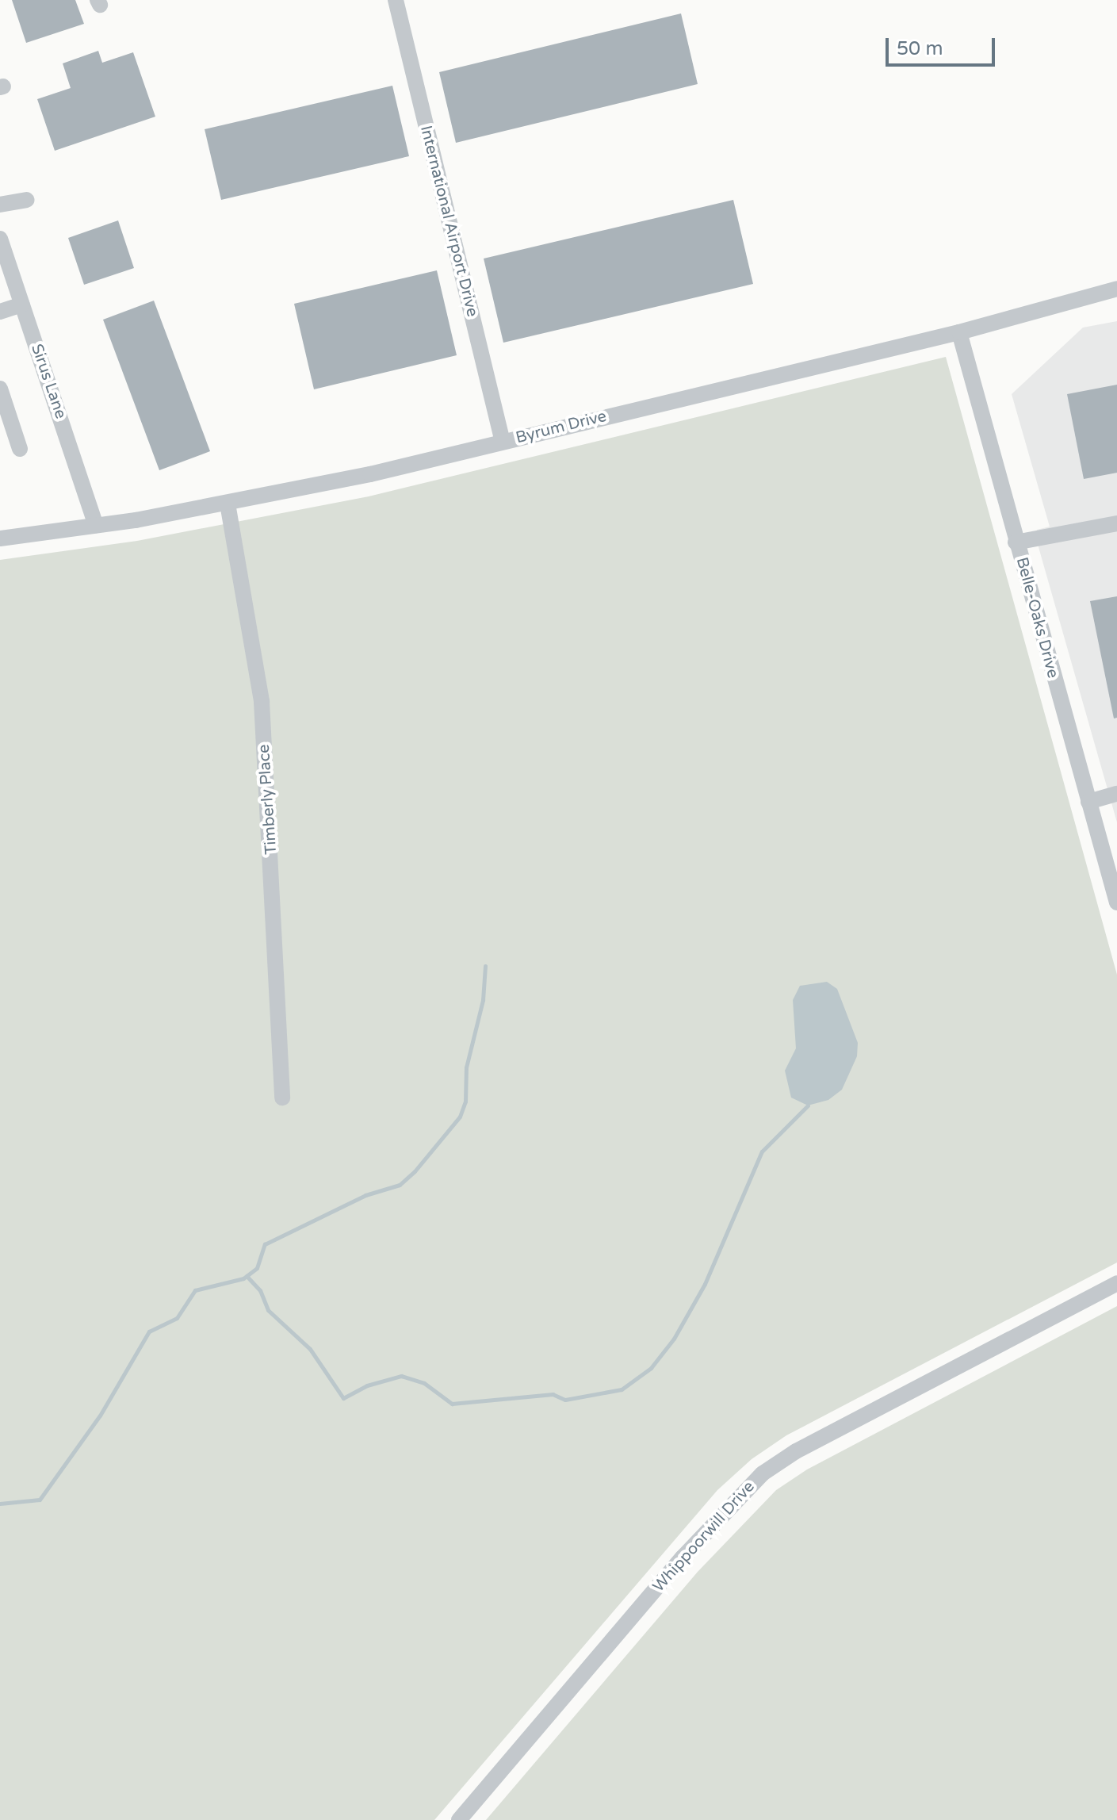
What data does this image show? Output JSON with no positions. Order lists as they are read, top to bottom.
{
  "streets": {
    "street": [
      "International Airport Drive",
      "Sirus Lane",
      "Byrum Drive",
      "Belle-Oaks Drive",
      "Timberly Place",
      "Whippoorwill Drive"
    ]
  },
  "crossings": [
    ["International Airport Drive", "Byrum Drive"],
    ["Sirus Lane", "Byrum Drive"],
    ["Byrum Drive", "Belle-Oaks Drive"],
    ["Byrum Drive", "Timberly Place"]
  ],
  "scale_bar": "50 m"
}
